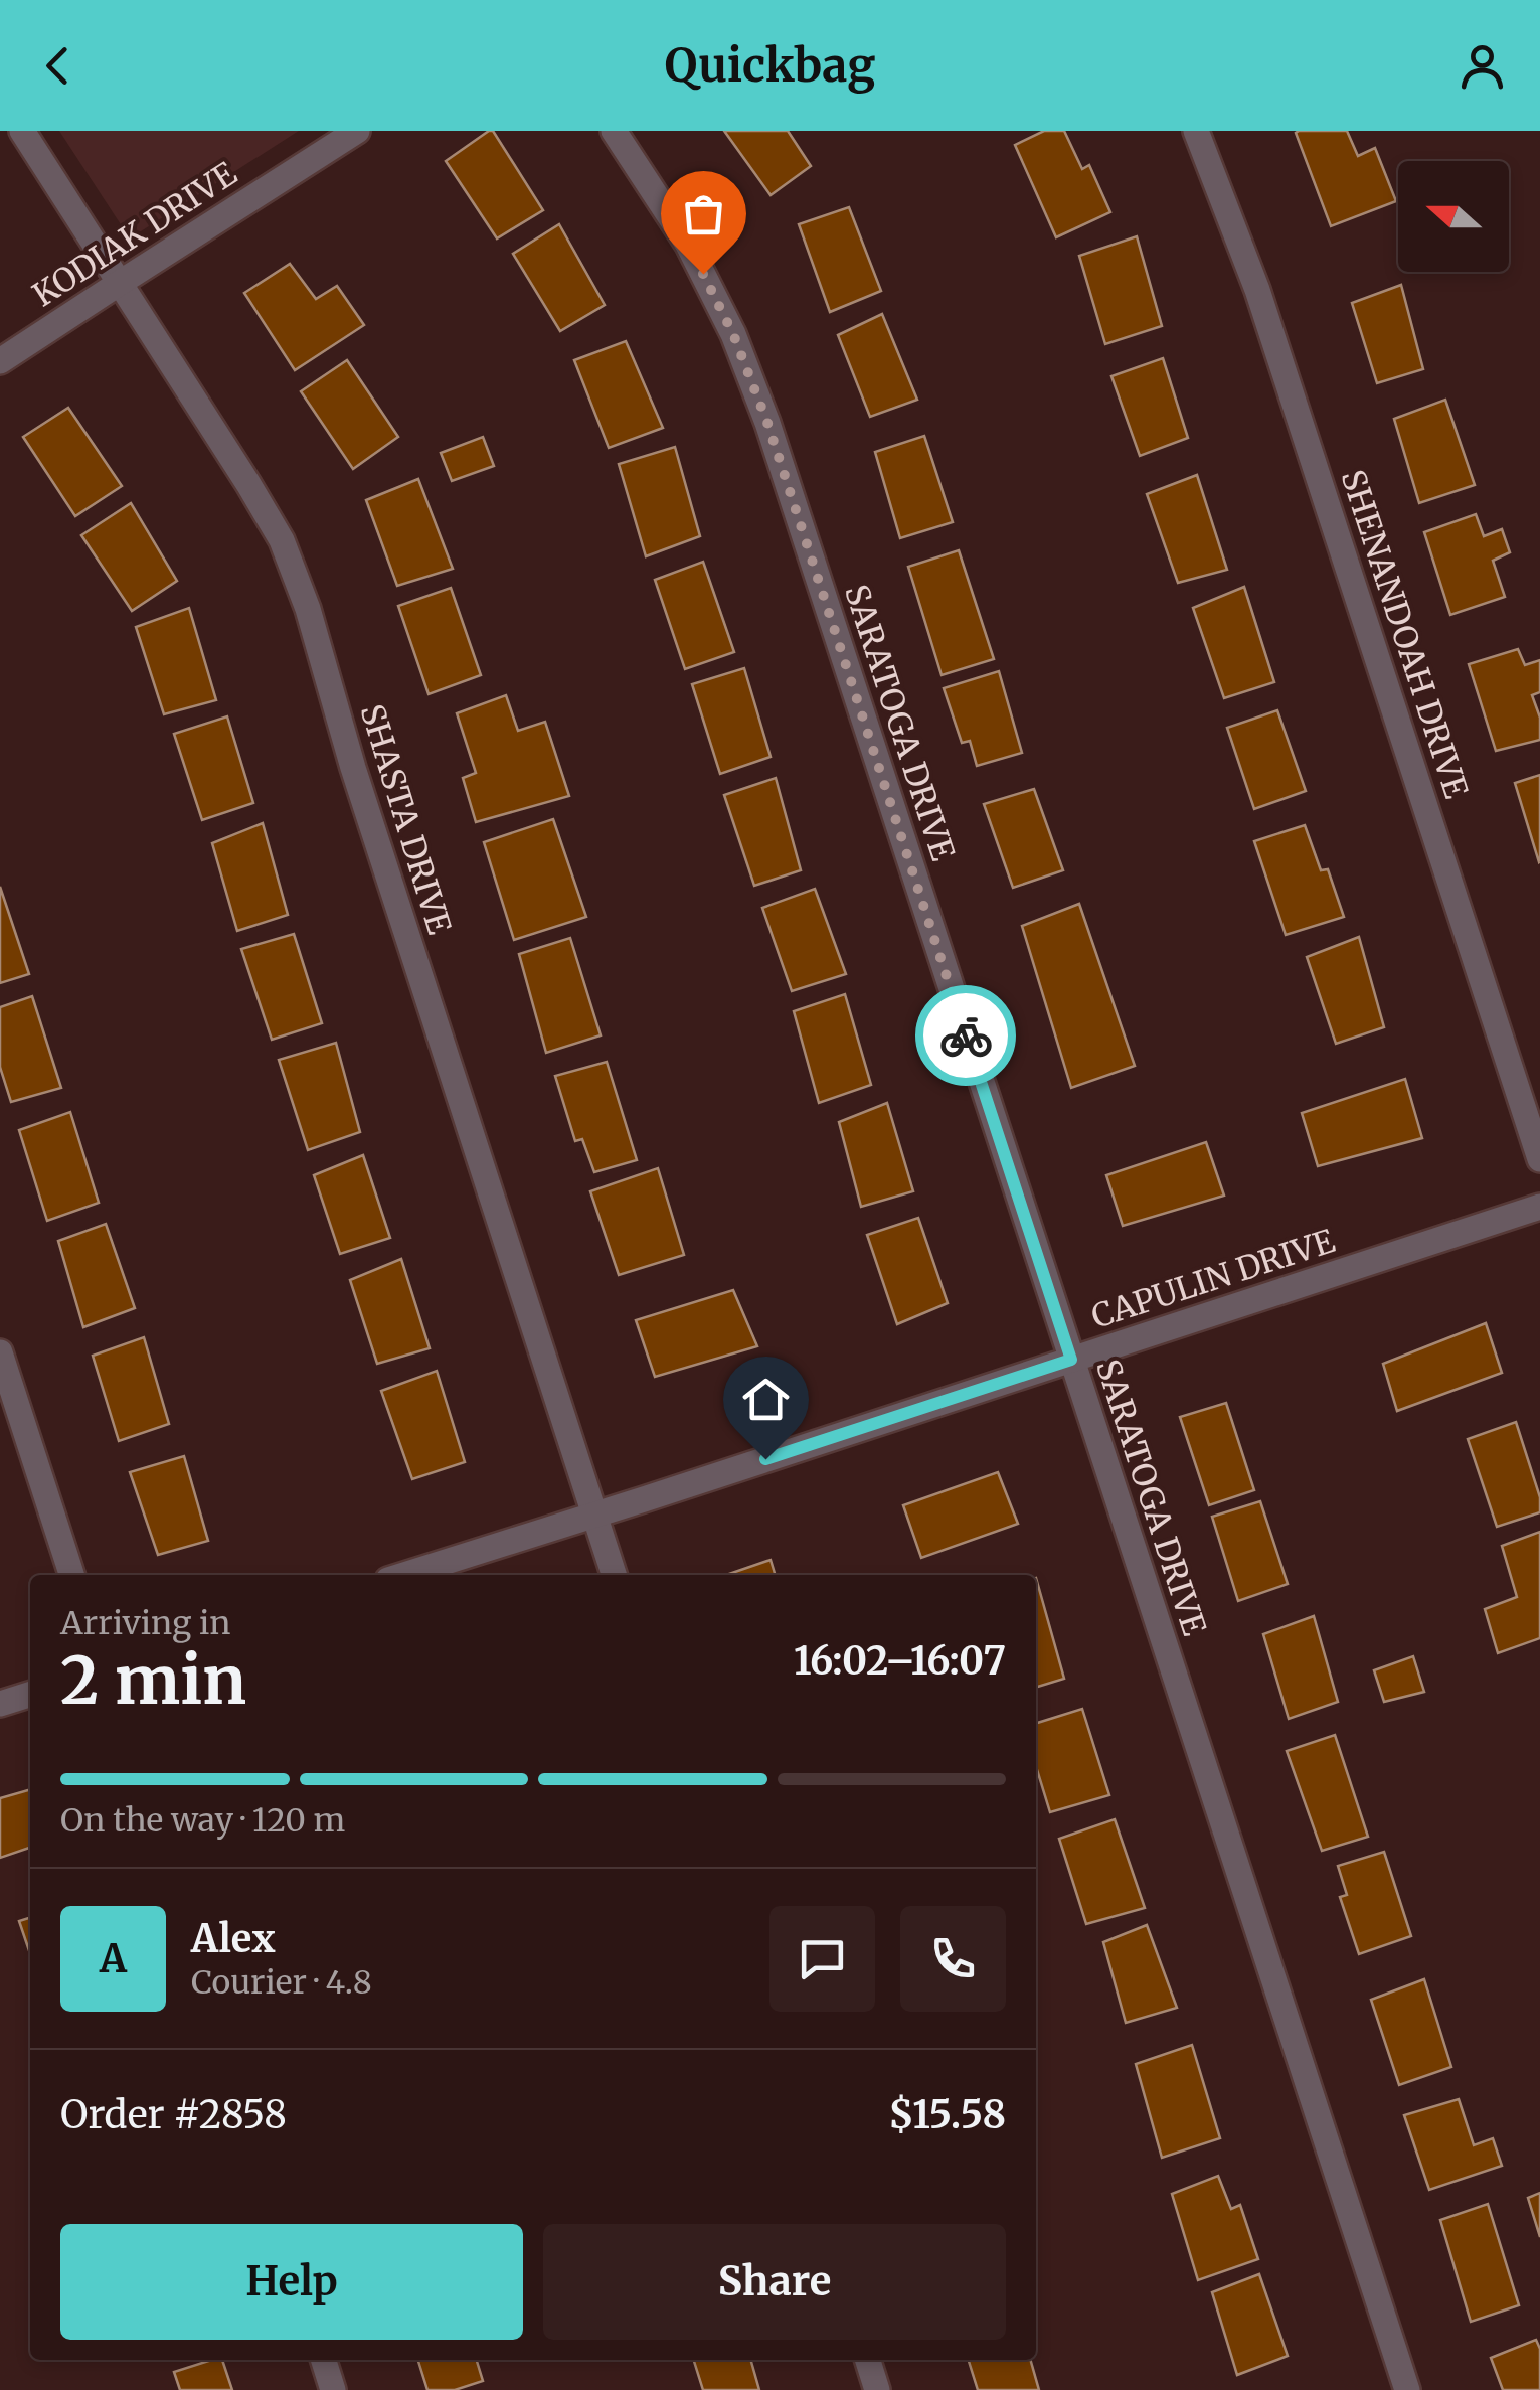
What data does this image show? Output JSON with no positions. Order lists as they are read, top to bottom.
{
  "streets": {
    "street": [
      "KODIAK DRIVE",
      "SHENANDOAH DRIVE",
      "SARATOGA DRIVE",
      "SHASTA DRIVE",
      "CAPULIN DRIVE"
    ]
  },
  "crossings": [
    ["KODIAK DRIVE", "SHASTA DRIVE"],
    ["SARATOGA DRIVE", "CAPULIN DRIVE"],
    ["SHASTA DRIVE", "CAPULIN DRIVE"]
  ],
  "north": "left",
  "page": {
    "header": "Quickbag",
    "heading": ["2 min", "Arriving in", "16:02–16:07"],
    "panel": [
      "Alex",
      "Courier · 4.8",
      "Order #2858",
      "$15.58"
    ],
    "bar": "On the way · 120 m",
    "round": "A",
    "buttons": ["Help", "Share"]
  }
}
